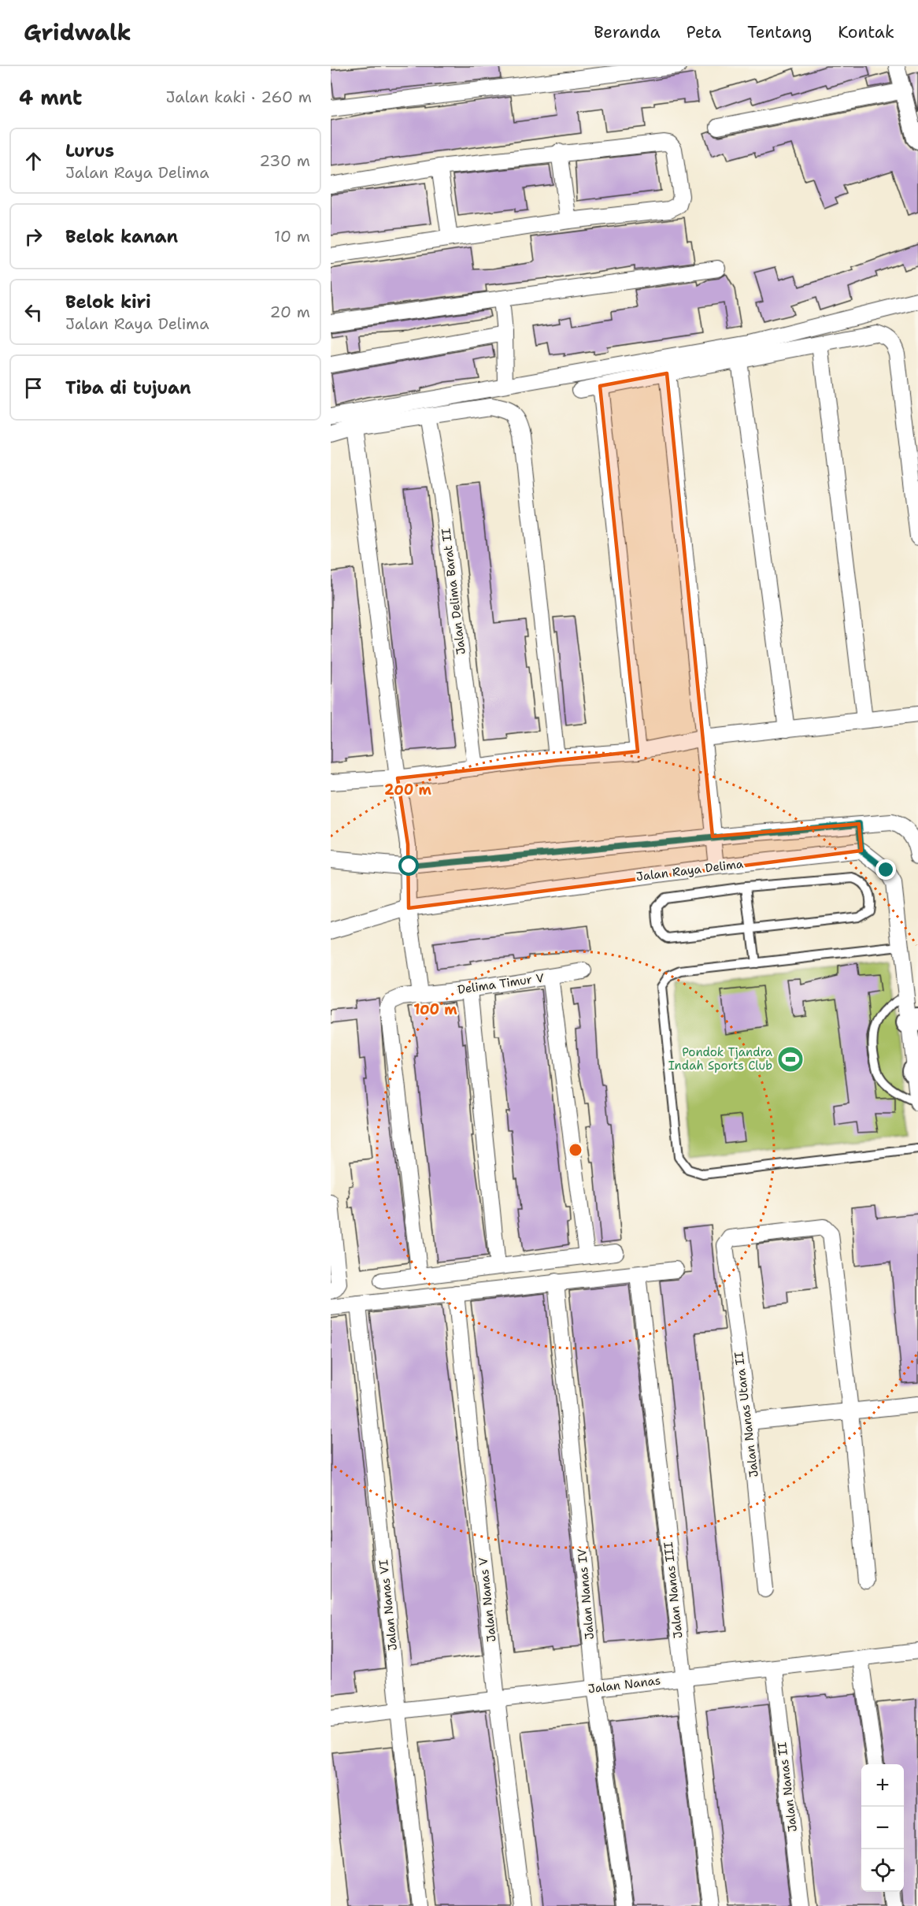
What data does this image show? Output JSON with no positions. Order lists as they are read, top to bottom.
{
  "streets": {
    "street": [
      "Jalan Delima Barat II",
      "Jalan Raya Delima",
      "Delima Timur V",
      "Jalan Nanas Utara II",
      "Jalan Nanas III",
      "Jalan Nanas IV",
      "Jalan Nanas V",
      "Jalan Nanas VI",
      "Jalan Nanas",
      "Jalan Nanas II"
    ]
  },
  "crossings": [
    ["Jalan Nanas III", "Jalan Nanas"],
    ["Jalan Nanas IV", "Jalan Nanas"],
    ["Jalan Nanas V", "Jalan Nanas"],
    ["Jalan Nanas VI", "Jalan Nanas"],
    ["Jalan Nanas", "Jalan Nanas II"]
  ],
  "places": {
    "sports": ["Pondok Tjandra Indah Sports Club"]
  },
  "page": {
    "header": "Gridwalk",
    "nav": [
      "Beranda",
      "Peta",
      "Tentang",
      "Kontak"
    ],
    "heading": ["4 mnt", "Jalan kaki · 260 m"],
    "list": [
      ["Lurus", "Jalan Raya Delima", "230 m"],
      ["Belok kanan", "10 m"],
      ["Belok kiri", "Jalan Raya Delima", "20 m"],
      "Tiba di tujuan"
    ],
    "map_buttons": ["+", "−"]
  },
  "rings": ["200 m", "100 m"]
}
